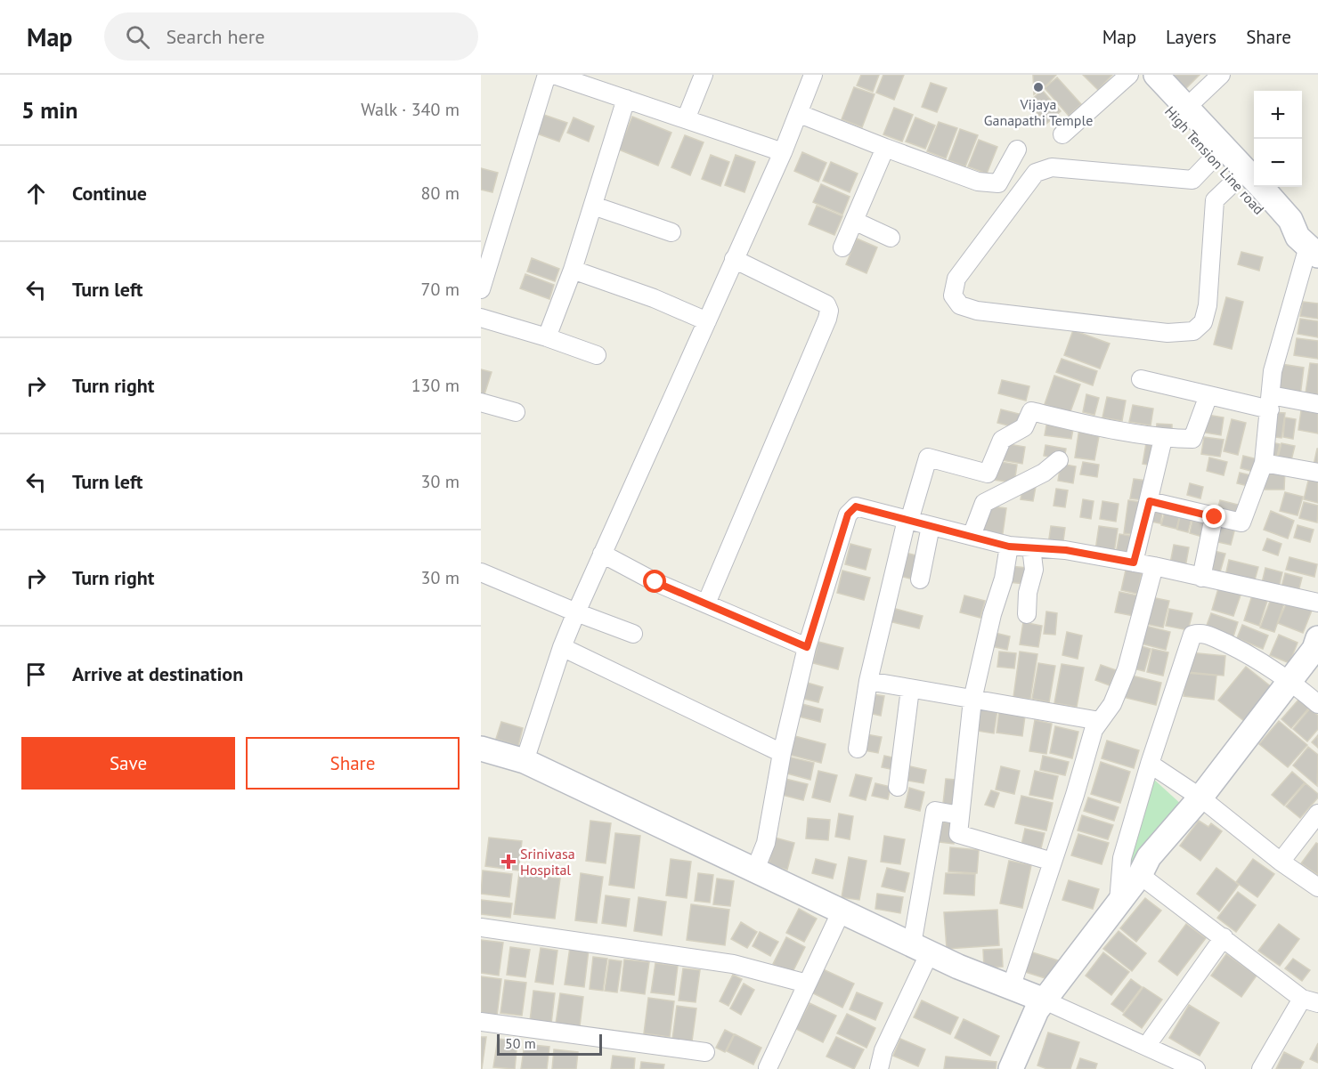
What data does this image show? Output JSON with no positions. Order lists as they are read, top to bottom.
{
  "streets": {
    "street": ["High Tension Line road"]
  },
  "places": {
    "other": ["Vijaya Ganapathi Temple"],
    "health": ["Srinivasa Hospital"]
  },
  "scale_bar": "50 m",
  "page": {
    "header": "Map",
    "search": "Search here",
    "nav": ["Map", "Layers", "Share"],
    "heading": ["5 min", "Walk · 340 m"],
    "map_buttons": ["+", "−"],
    "list": [
      ["Continue", "80 m"],
      ["Turn left", "70 m"],
      ["Turn right", "130 m"],
      ["Turn left", "30 m"],
      ["Turn right", "30 m"],
      "Arrive at destination"
    ],
    "buttons": ["Save", "Share"],
    "scale": "50 m"
  }
}
